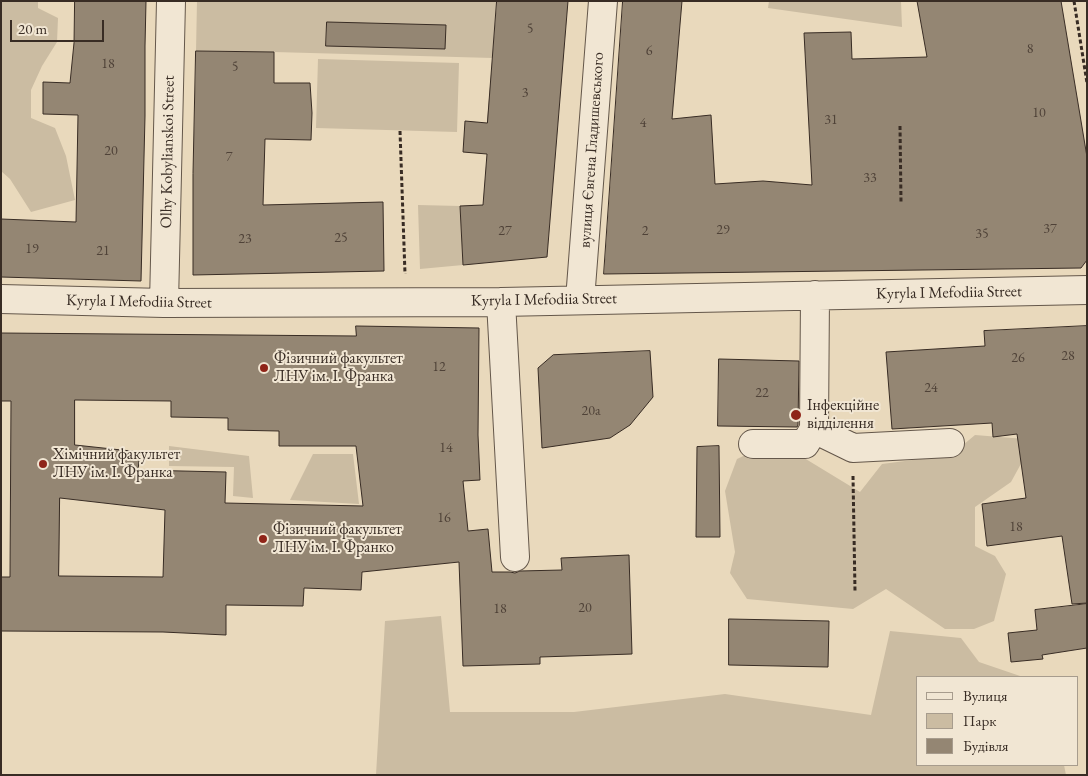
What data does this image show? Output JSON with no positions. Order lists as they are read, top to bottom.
{
  "streets": {
    "street": ["вулиця Євгена Гладишевського", "Olhy Kobylianskoi Street", "Kyryla I Mefodiia Street"]
  },
  "crossings": [
    ["вулиця Євгена Гладишевського", "Kyryla I Mefodiia Street"],
    ["Olhy Kobylianskoi Street", "Kyryla I Mefodiia Street"]
  ],
  "places": [
    "Фізичний факультет ЛНУ ім. І. Франка",
    "Інфекційне відділення",
    "Хімічний факультет ЛНУ ім. І. Франка",
    "Фізичний факультет ЛНУ ім. І. Франко"
  ],
  "house_numbers": [
    "5",
    "8",
    "6",
    "18",
    "5",
    "3",
    "10",
    "31",
    "4",
    "20",
    "7",
    "33",
    "37",
    "29",
    "27",
    "2",
    "35",
    "25",
    "23",
    "19",
    "21",
    "28",
    "26",
    "12",
    "24",
    "22",
    "20а",
    "14",
    "16",
    "18",
    "20",
    "18"
  ],
  "legend": ["Вулиця", "Парк", "Будівля"],
  "scale_bar": "20 m"
}
